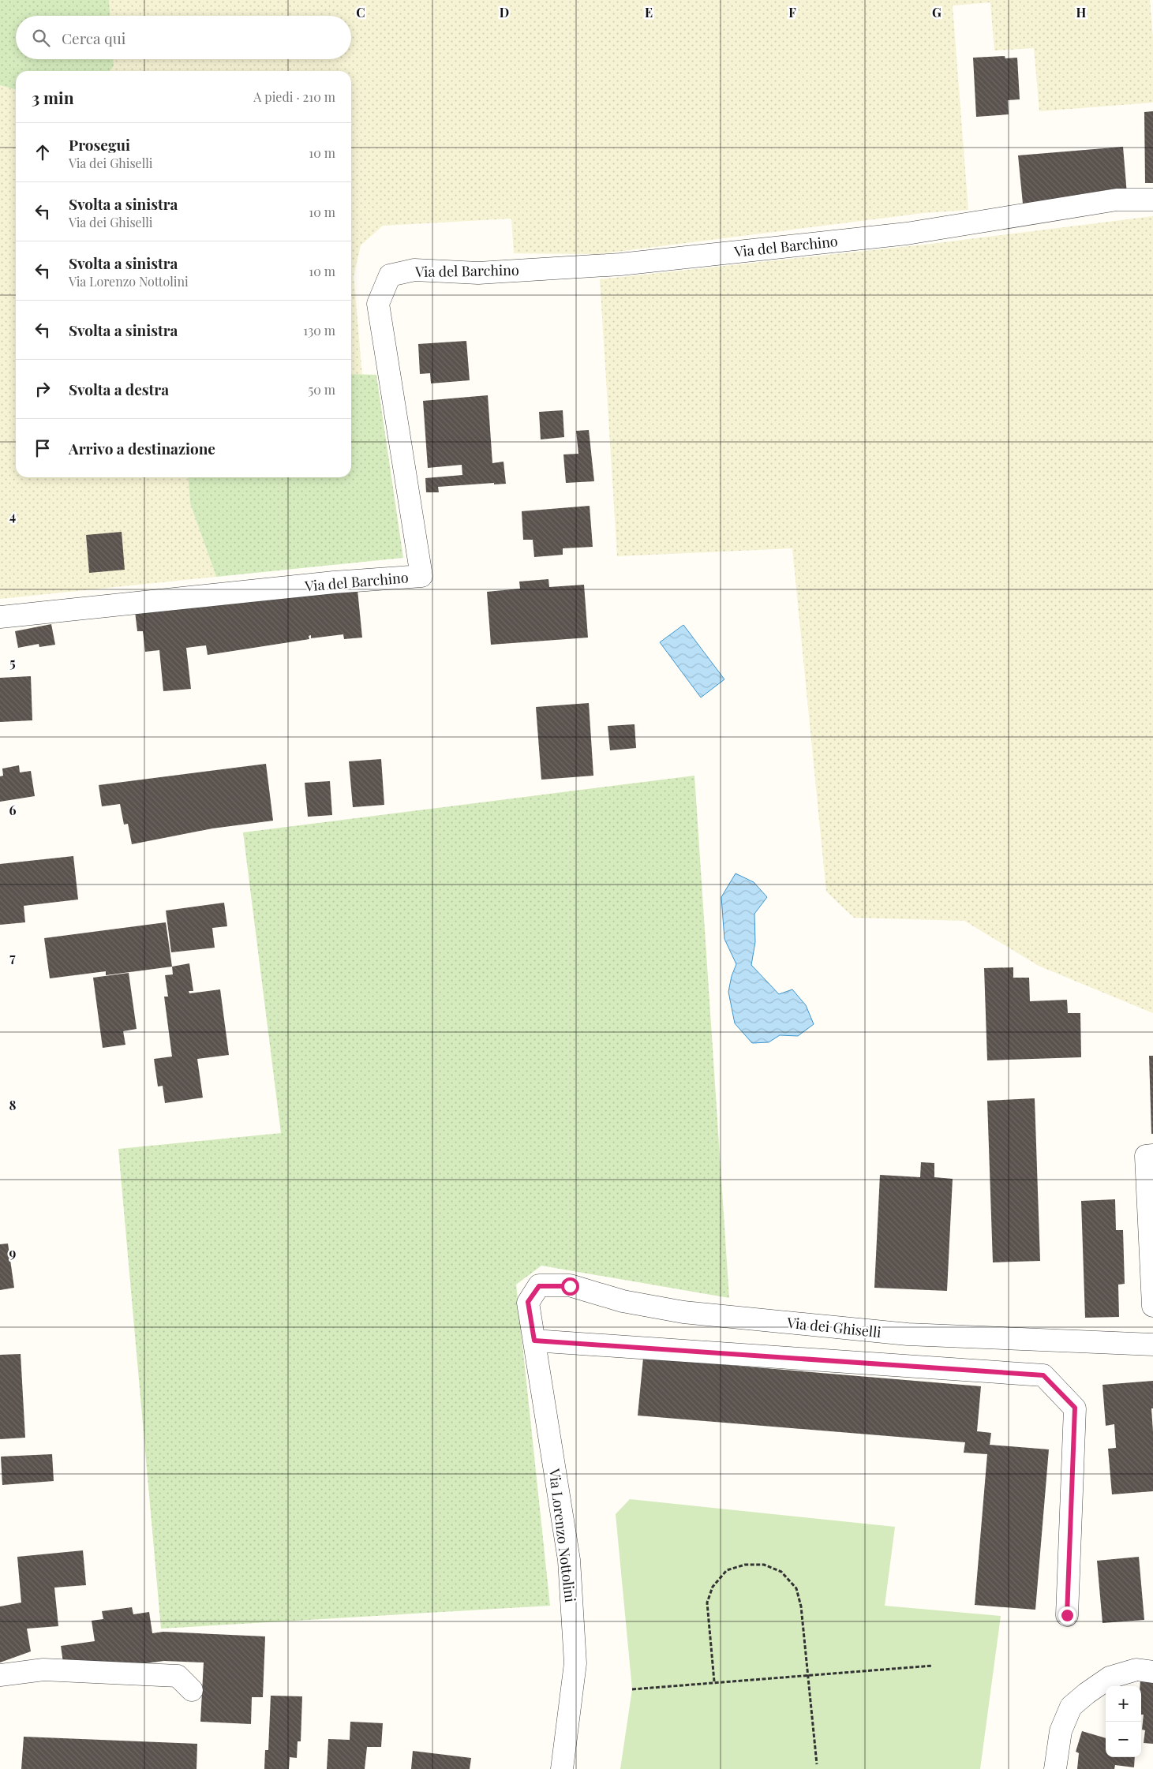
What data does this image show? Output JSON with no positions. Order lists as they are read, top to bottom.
{
  "streets": {
    "street": ["Via del Barchino", "Via dei Ghiselli", "Via Lorenzo Nottolini"]
  },
  "crossings": [
    ["Via dei Ghiselli", "Via Lorenzo Nottolini"]
  ],
  "page": {
    "search": "Cerca qui",
    "heading": ["3 min", "A piedi · 210 m"],
    "list": [
      ["Prosegui", "Via dei Ghiselli", "10 m"],
      ["Svolta a sinistra", "Via dei Ghiselli", "10 m"],
      ["Svolta a sinistra", "Via Lorenzo Nottolini", "10 m"],
      ["Svolta a sinistra", "130 m"],
      ["Svolta a destra", "50 m"],
      "Arrivo a destinazione"
    ],
    "map_buttons": ["+", "−"]
  },
  "grid": {
    "columns": [
      "C",
      "D",
      "E",
      "F",
      "G",
      "H"
    ],
    "rows": [
      "4",
      "5",
      "6",
      "7",
      "8",
      "9"
    ]
  }
}
